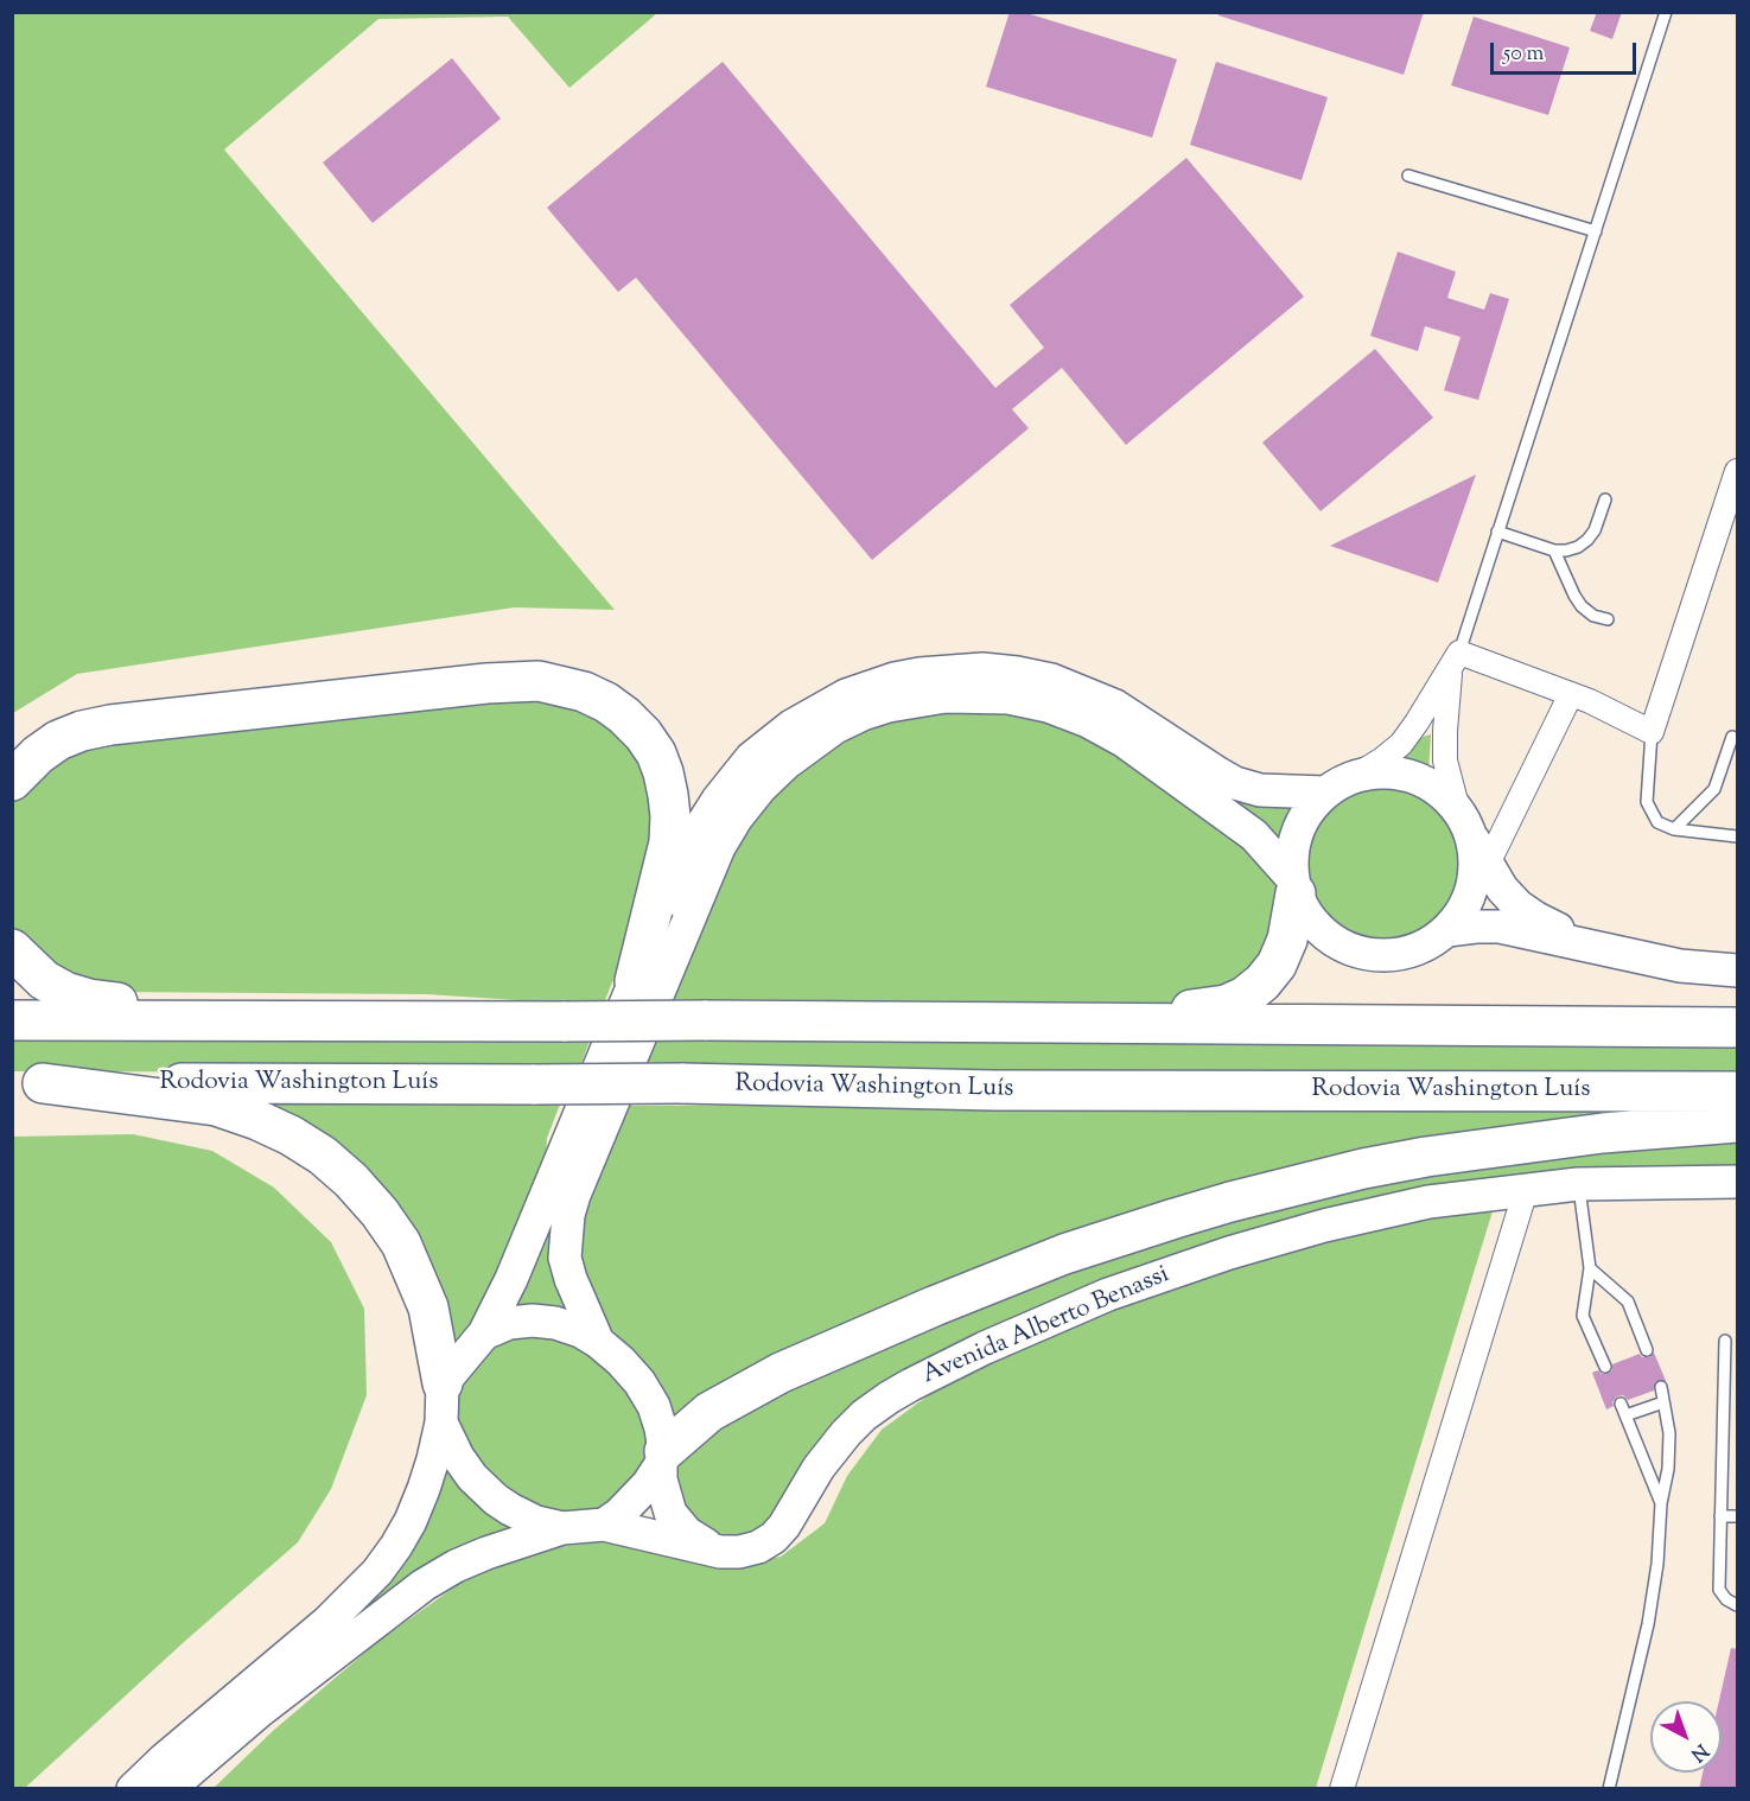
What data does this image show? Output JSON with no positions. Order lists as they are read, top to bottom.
{
  "streets": {
    "highway": ["Rodovia Washington Luís"],
    "main road": ["Avenida Alberto Benassi"]
  },
  "scale_bar": "50 m",
  "north": "bottom right"
}
